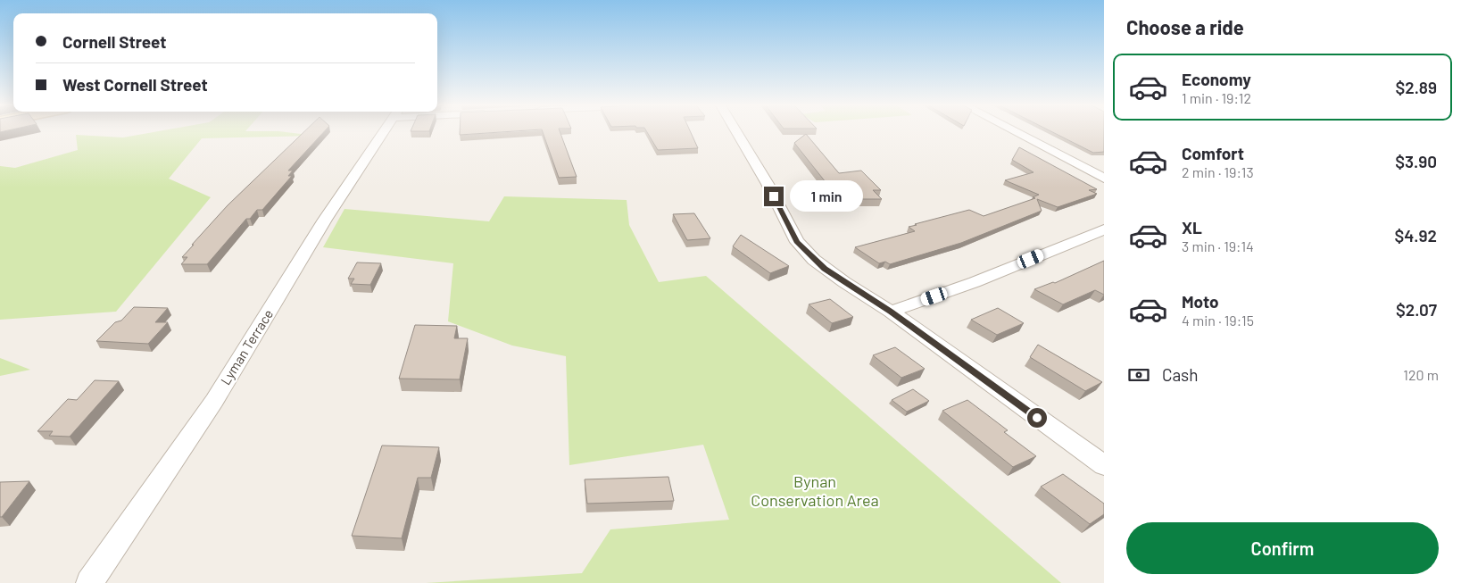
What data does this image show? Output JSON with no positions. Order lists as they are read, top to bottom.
{
  "streets": {
    "street": ["Lyman Terrace"]
  },
  "parks": ["Bynan Conservation Area"],
  "page": {
    "heading": "Choose a ride",
    "banner": ["Cornell Street", "West Cornell Street"],
    "list": [
      {
        "name": "Economy",
        "note": "1 min · 19:12",
        "value": "$2.89"
      },
      {
        "name": "Comfort",
        "note": "2 min · 19:13",
        "value": "$3.90"
      },
      {
        "name": "XL",
        "note": "3 min · 19:14",
        "value": "$4.92"
      },
      {
        "name": "Moto",
        "note": "4 min · 19:15",
        "value": "$2.07"
      }
    ],
    "bubble": "1 min",
    "pay": ["Cash", "120 m"],
    "buttons": "Confirm"
  }
}
